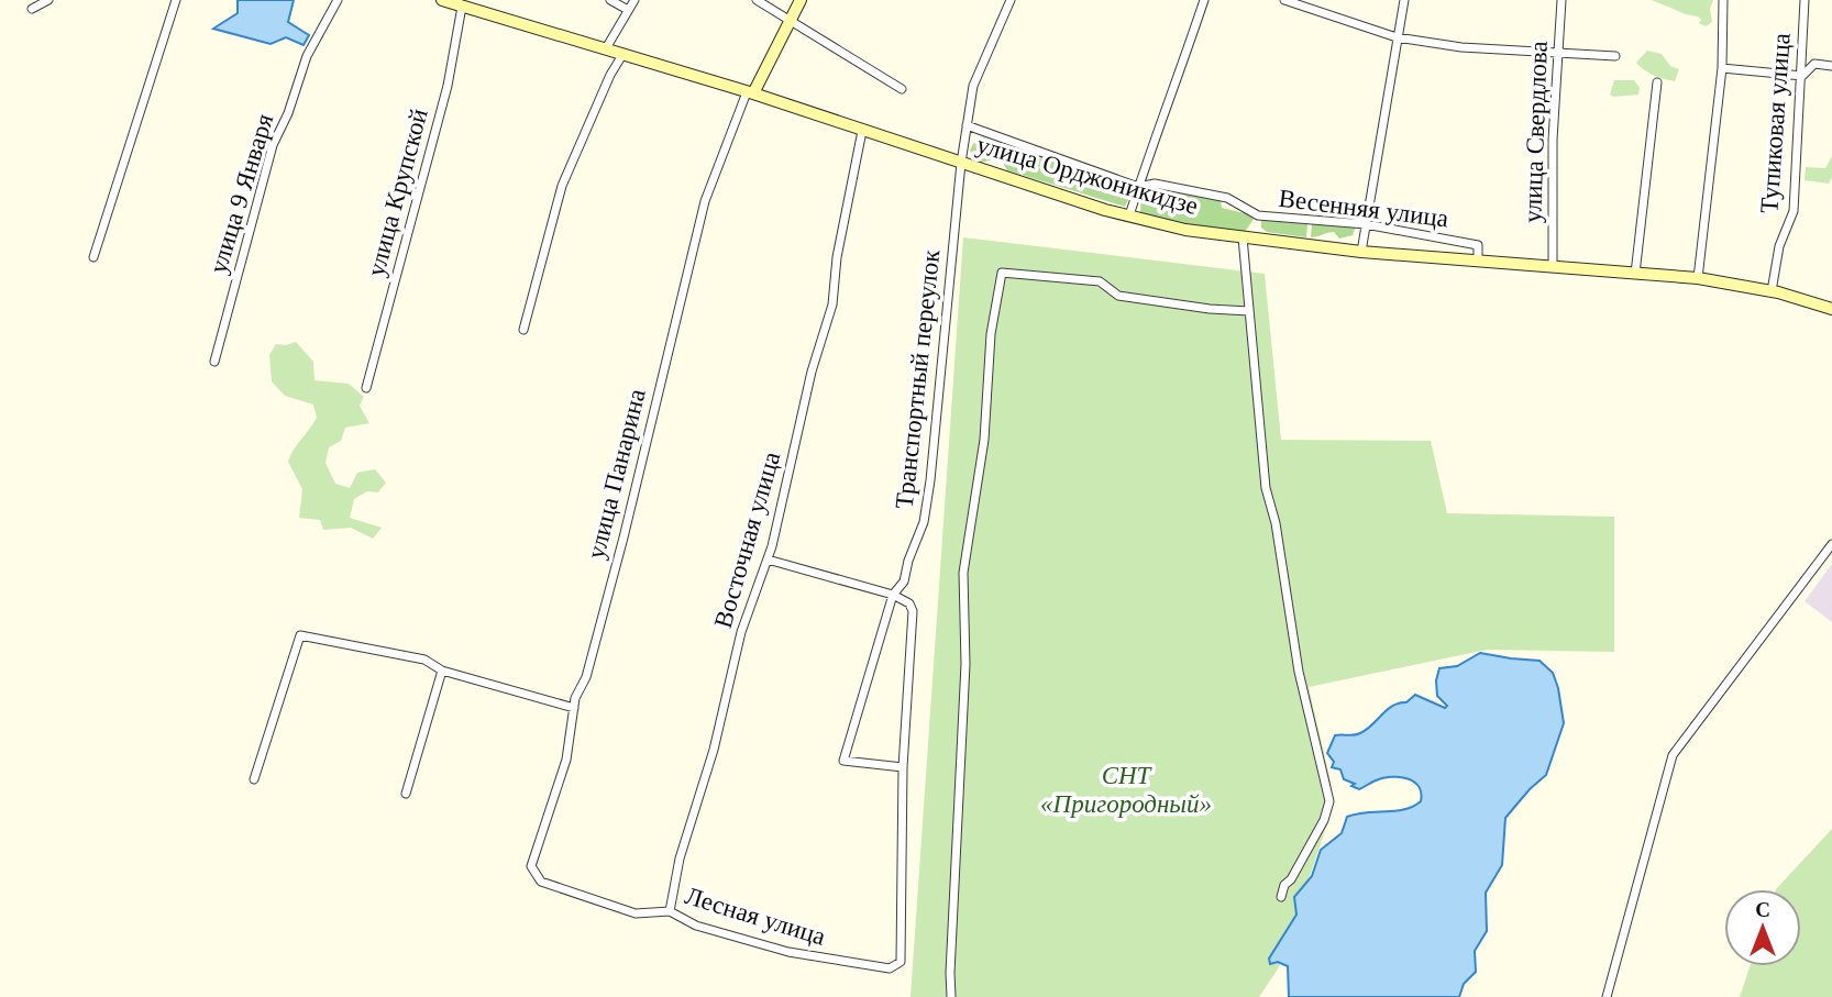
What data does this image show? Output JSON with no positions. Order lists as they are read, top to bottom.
{
  "streets": {
    "main road": ["улица Орджоникидзе", "улица Панарина"],
    "street": [
      "Тупиковая улица",
      "улица Свердлова",
      "улица Крупской",
      "улица 9 Января",
      "Весенняя улица",
      "Транспортный переулок",
      "Восточная улица",
      "Лесная улица"
    ]
  },
  "crossings": [
    ["Тупиковая улица", "улица Орджоникидзе"],
    ["улица Свердлова", "улица Орджоникидзе"],
    ["улица Орджоникидзе", "улица Крупской"],
    ["улица Орджоникидзе", "Весенняя улица"],
    ["улица Орджоникидзе", "Транспортный переулок"],
    ["улица Орджоникидзе", "улица Панарина"],
    ["улица Орджоникидзе", "Восточная улица"],
    ["Транспортный переулок", "Лесная улица"],
    ["улица Панарина", "Лесная улица"],
    ["Восточная улица", "Лесная улица"]
  ],
  "parks": ["СНТ «Пригородный»"],
  "north": "top"
}
